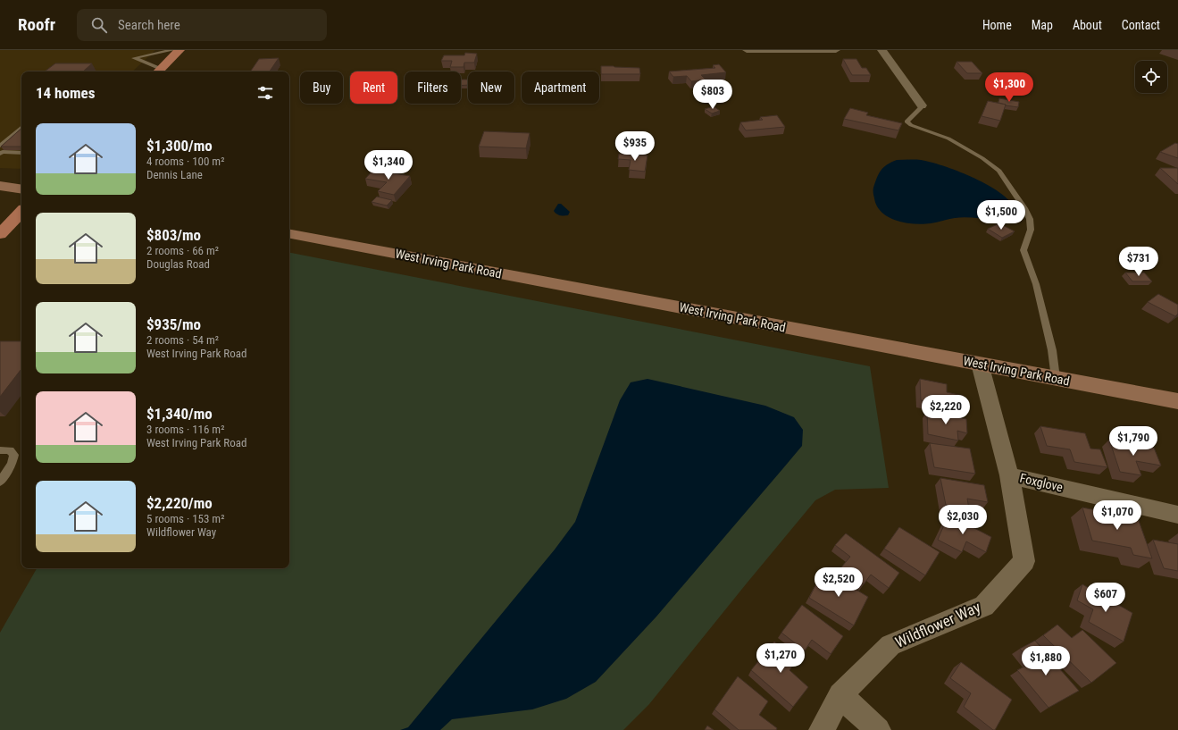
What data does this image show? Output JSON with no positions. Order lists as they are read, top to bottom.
{
  "streets": {
    "main road": ["West Irving Park Road"],
    "street": ["Foxglove", "Wildflower Way"]
  },
  "crossings": [
    ["West Irving Park Road", "Wildflower Way"],
    ["Foxglove", "Wildflower Way"]
  ],
  "page": {
    "header": "Roofr",
    "search": "Search here",
    "nav": [
      "Home",
      "Map",
      "About",
      "Contact"
    ],
    "chip": [
      "Buy",
      "Rent",
      "Filters",
      "New",
      "Apartment"
    ],
    "heading": "14 homes",
    "price": [
      "$1,300",
      "$803",
      "$935",
      "$1,340",
      "$1,500",
      "$731",
      "$2,220",
      "$1,790",
      "$1,070",
      "$2,030",
      "$2,520",
      "$607",
      "$1,270",
      "$1,880"
    ],
    "list": [
      {
        "name": "$1,300/mo",
        "note": "4 rooms · 100 m² · Dennis Lane"
      },
      {
        "name": "$803/mo",
        "note": "2 rooms · 66 m² · Douglas Road"
      },
      {
        "name": "$935/mo",
        "note": "2 rooms · 54 m² · West Irving Park Road"
      },
      {
        "name": "$1,340/mo",
        "note": "3 rooms · 116 m² · West Irving Park Road"
      },
      {
        "name": "$2,220/mo",
        "note": "5 rooms · 153 m² · Wildflower Way"
      }
    ]
  }
}
